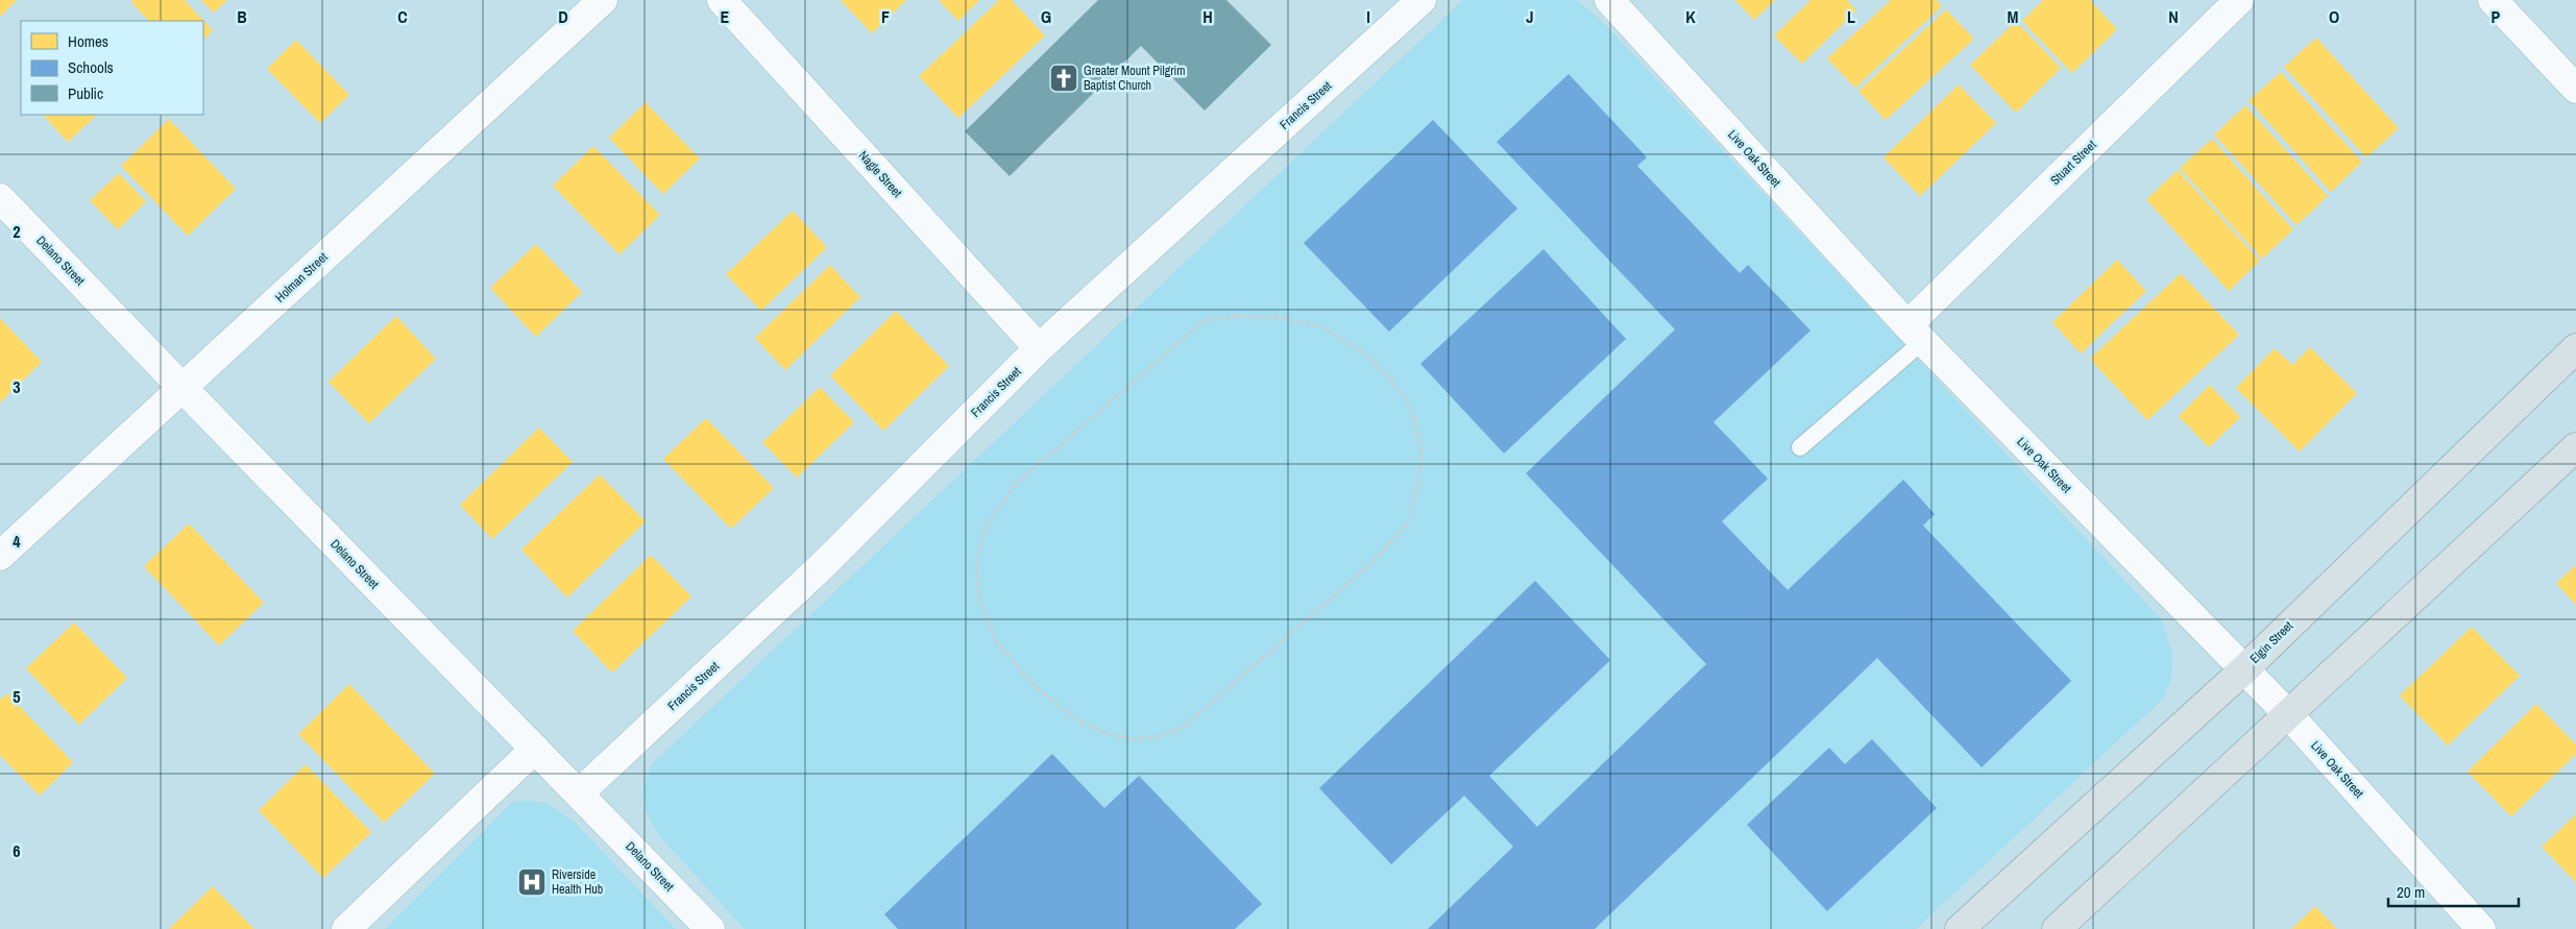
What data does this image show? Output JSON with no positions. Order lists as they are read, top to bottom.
{
  "streets": {
    "main road": ["Elgin Street"],
    "street": [
      "Francis Street",
      "Live Oak Street",
      "Stuart Street",
      "Nagle Street",
      "Delano Street",
      "Holman Street"
    ]
  },
  "crossings": [
    ["Francis Street", "Nagle Street"],
    ["Francis Street", "Delano Street"],
    ["Live Oak Street", "Stuart Street"],
    ["Live Oak Street", "Elgin Street"],
    ["Delano Street", "Holman Street"]
  ],
  "places": {
    "church": ["Greater Mount Pilgrim Baptist Church"],
    "hospital": ["Riverside Health Hub"]
  },
  "legend": ["Homes", "Schools", "Public"],
  "scale_bar": "20 m",
  "grid": {
    "columns": [
      "B",
      "C",
      "D",
      "E",
      "F",
      "G",
      "H",
      "I",
      "J",
      "K",
      "L",
      "M",
      "N",
      "O",
      "P"
    ],
    "rows": [
      "2",
      "3",
      "4",
      "5",
      "6"
    ]
  }
}
